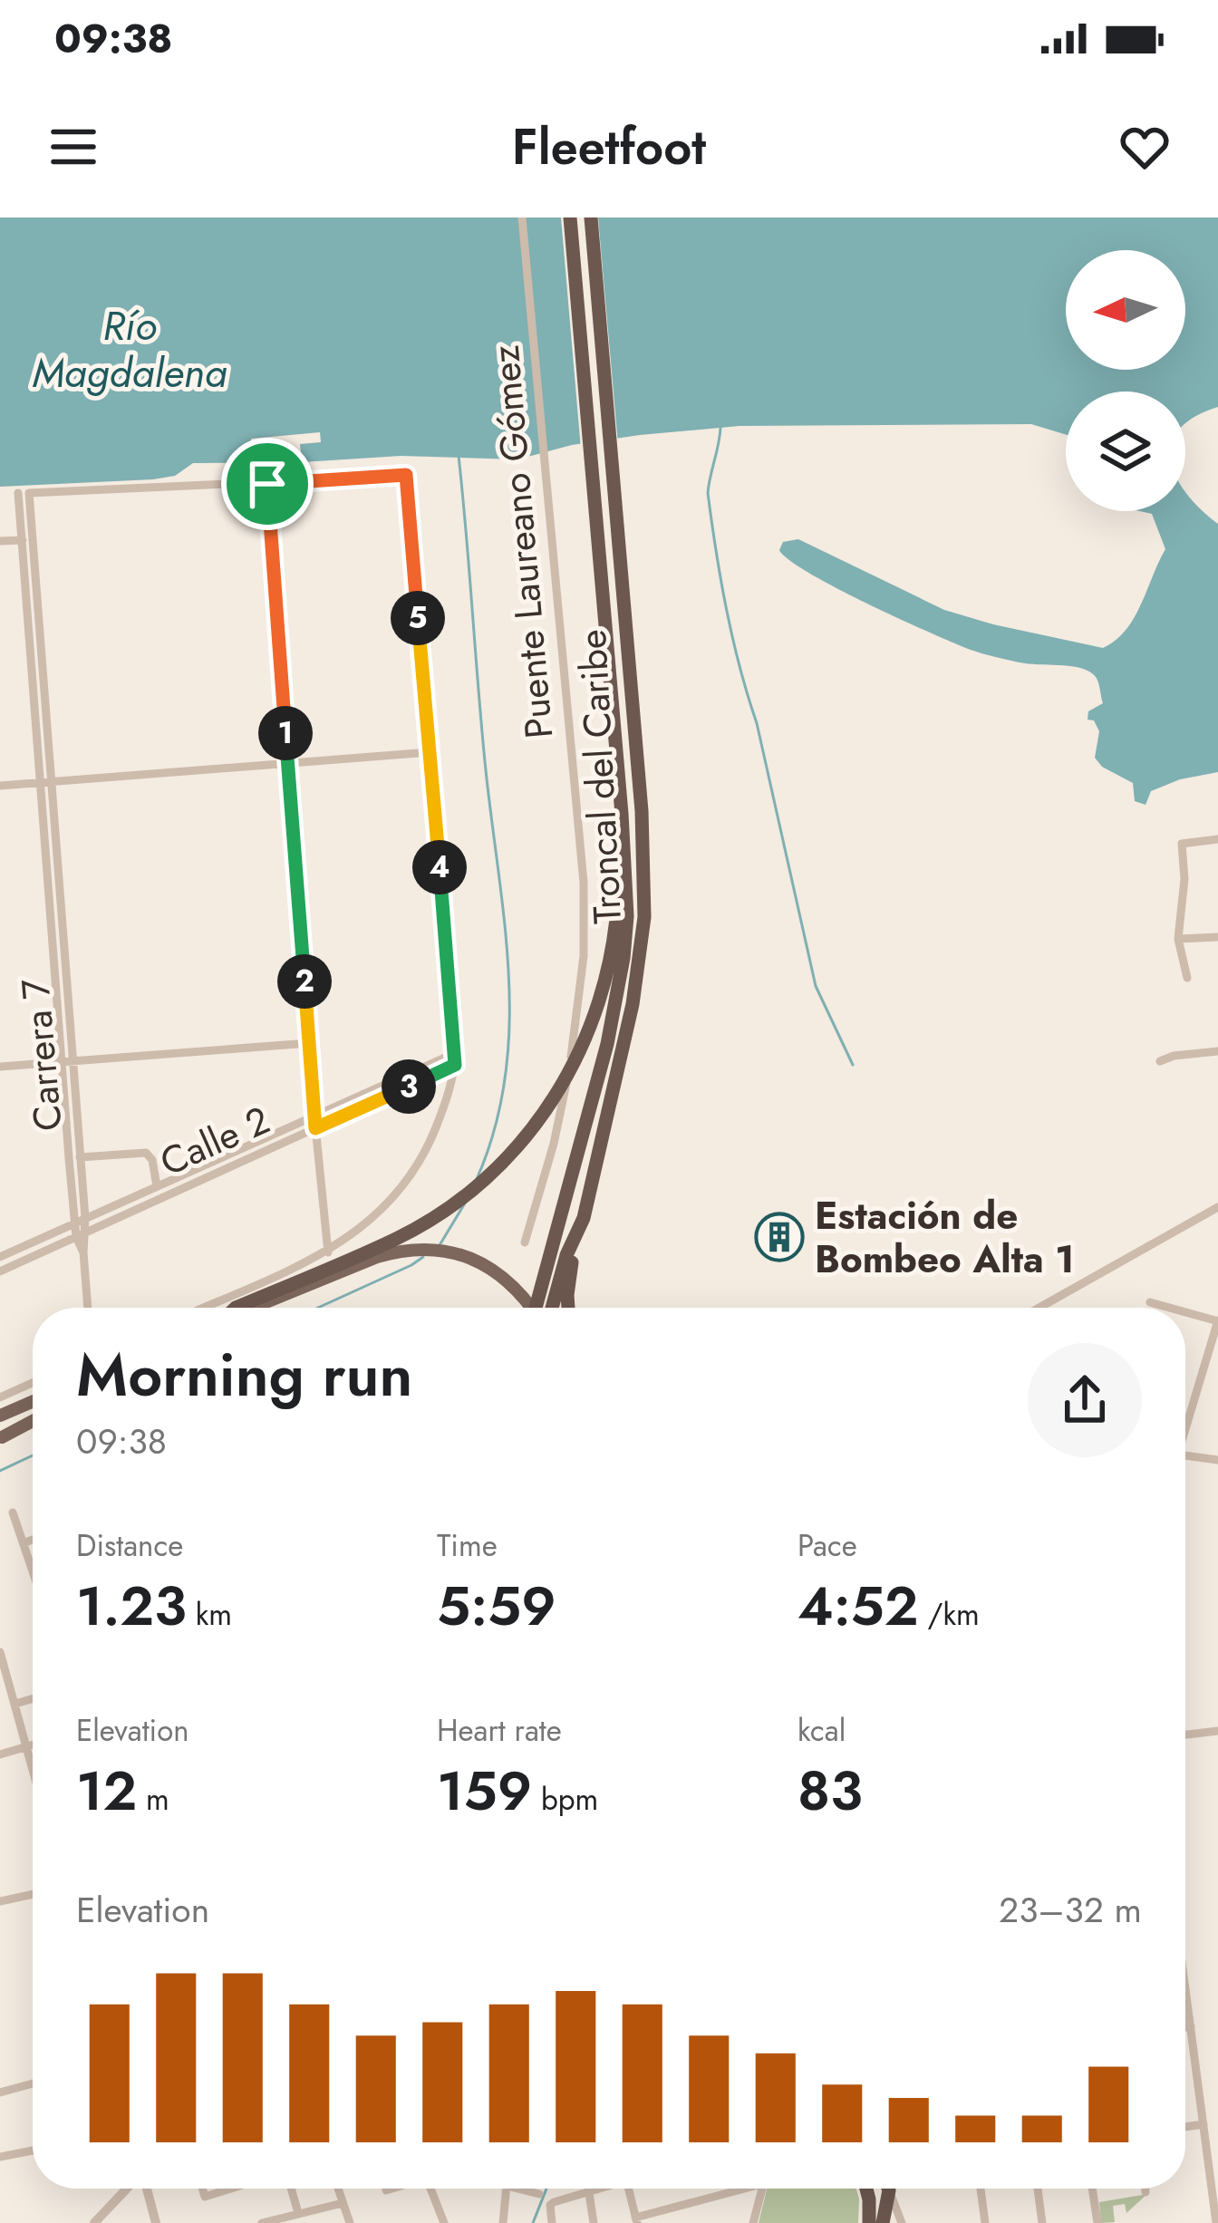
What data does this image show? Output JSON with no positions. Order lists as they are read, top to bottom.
{
  "streets": {
    "highway": ["Troncal del Caribe"],
    "street": ["Puente Laureano Gómez", "Carrera 7", "Calle 2"]
  },
  "crossings": [
    ["Carrera 7", "Calle 2"]
  ],
  "water": ["Río Magdalena"],
  "places": {
    "building": ["Estación de Bombeo Alta 1"]
  },
  "north": "left",
  "page": {
    "status": "09:38",
    "header": "Fleetfoot",
    "pins": [
      "5",
      "1",
      "4",
      "2",
      "3"
    ],
    "heading": ["Morning run", "09:38"],
    "stats": [
      ["Distance", "1.23 km"],
      ["Time", "5:59"],
      ["Pace", "4:52 /km"],
      ["Elevation", "12 m"],
      ["Heart rate", "159 bpm"],
      ["kcal", "83"]
    ],
    "chart": ["Elevation", "23–32 m"]
  }
}
